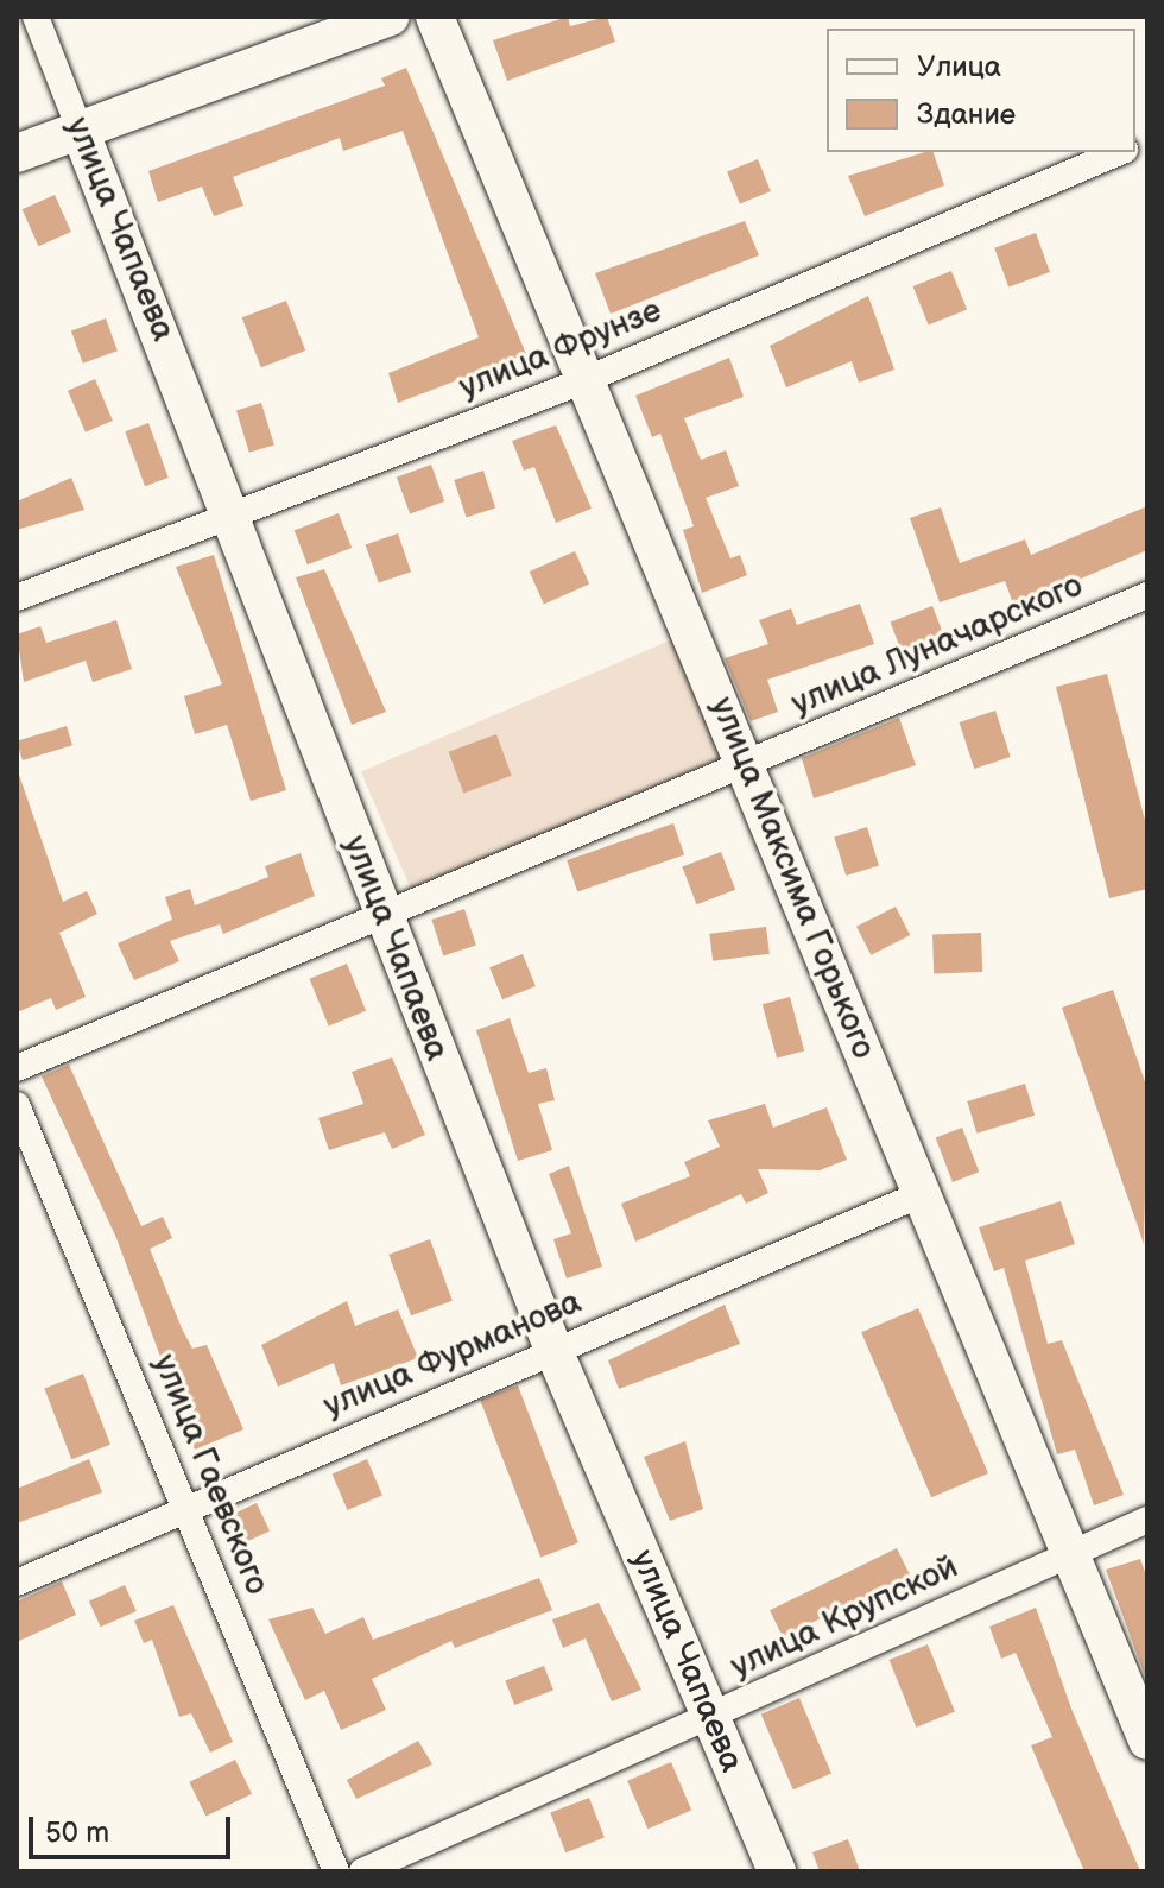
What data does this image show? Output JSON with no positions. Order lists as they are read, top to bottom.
{
  "streets": {
    "street": [
      "улица Чапаева",
      "улица Фрунзе",
      "улица Луначарского",
      "улица Максима Горького",
      "улица Фурманова",
      "улица Гаевского",
      "улица Крупской"
    ]
  },
  "crossings": [
    ["улица Чапаева", "улица Фрунзе"],
    ["улица Чапаева", "улица Луначарского"],
    ["улица Чапаева", "улица Фурманова"],
    ["улица Чапаева", "улица Крупской"],
    ["улица Фрунзе", "улица Максима Горького"],
    ["улица Луначарского", "улица Максима Горького"],
    ["улица Максима Горького", "улица Фурманова"],
    ["улица Максима Горького", "улица Крупской"],
    ["улица Фурманова", "улица Гаевского"]
  ],
  "legend": ["Улица", "Здание"],
  "scale_bar": "50 m"
}
